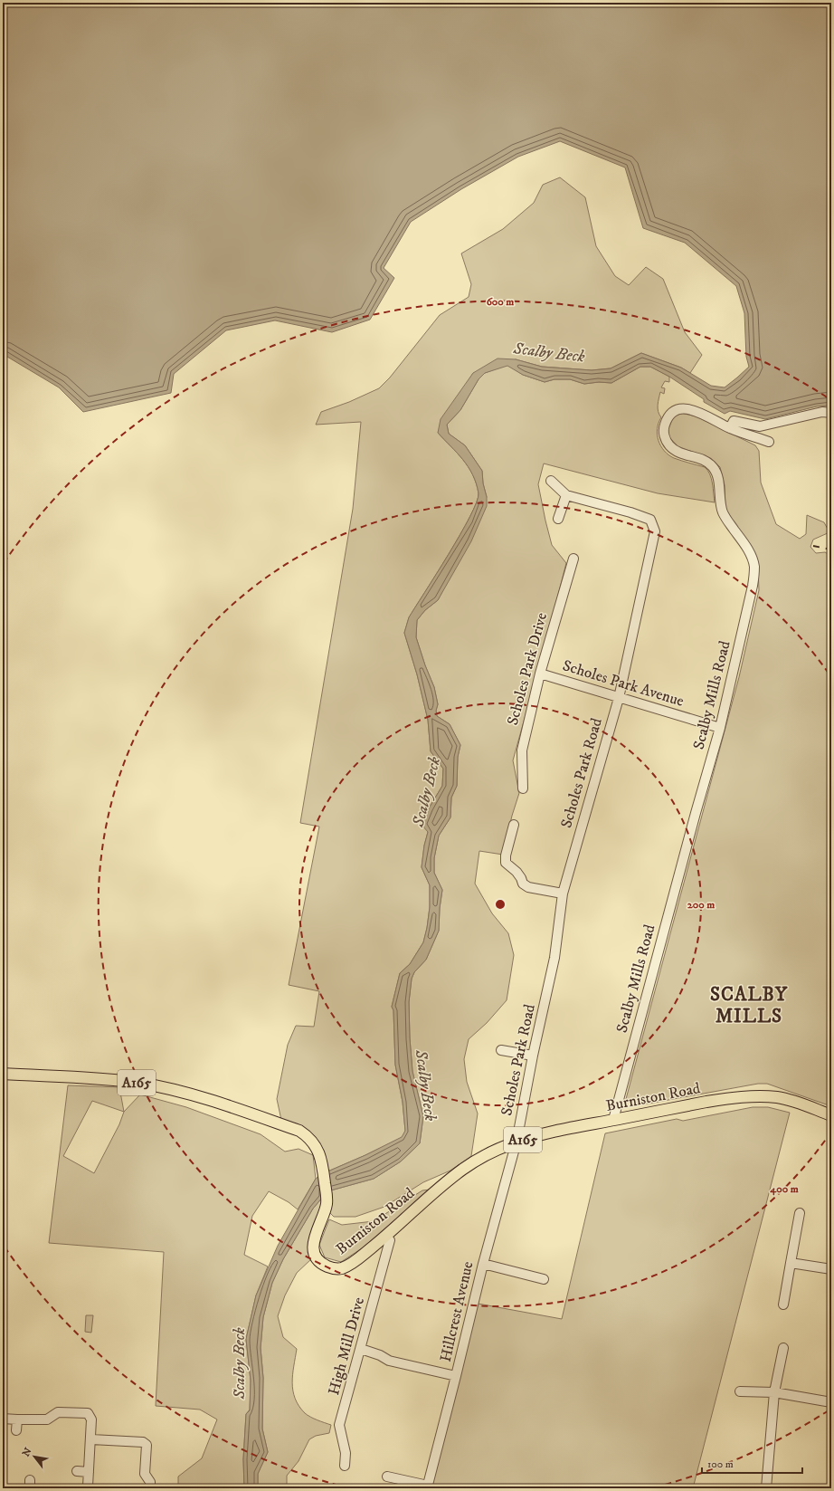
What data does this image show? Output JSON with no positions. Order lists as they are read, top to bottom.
{
  "streets": {
    "main road": ["A165", "Burniston Road"],
    "street": [
      "Scholes Park Drive",
      "Scholes Park Avenue",
      "Scalby Mills Road",
      "Scholes Park Road",
      "Hillcrest Avenue",
      "High Mill Drive"
    ]
  },
  "crossings": [
    ["Scholes Park Drive", "Scholes Park Avenue"],
    ["Scholes Park Avenue", "Scalby Mills Road"],
    ["Scholes Park Avenue", "Scholes Park Road"],
    ["Scalby Mills Road", "Burniston Road"],
    ["Scholes Park Road", "Burniston Road"],
    ["Scholes Park Road", "Hillcrest Avenue"],
    ["Burniston Road", "Hillcrest Avenue"],
    ["Burniston Road", "High Mill Drive"]
  ],
  "districts": ["SCALBY MILLS"],
  "water": ["Scalby Beck"],
  "scale_bar": "100 m",
  "north": "top left",
  "rings": ["600 m", "200 m", "400 m"]
}
